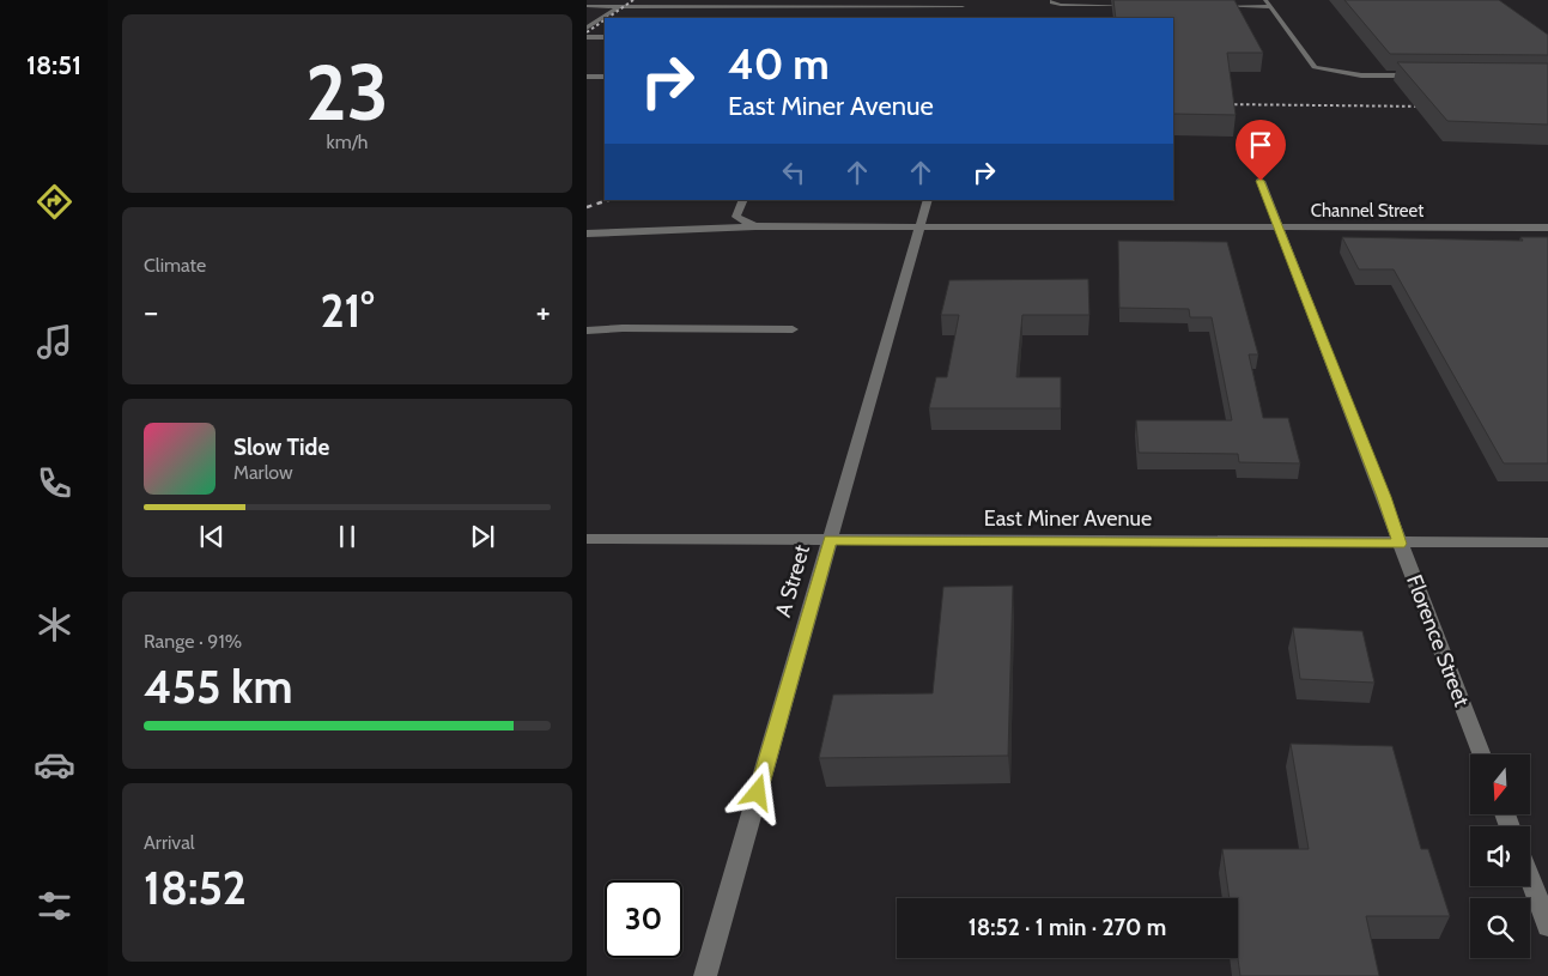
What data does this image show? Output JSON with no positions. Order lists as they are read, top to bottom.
{
  "streets": {
    "street": [
      "Channel Street",
      "East Miner Avenue",
      "A Street",
      "Florence Street"
    ]
  },
  "crossings": [
    ["Channel Street", "A Street"],
    ["Channel Street", "Florence Street"],
    ["East Miner Avenue", "A Street"],
    ["East Miner Avenue", "Florence Street"]
  ],
  "north": "bottom",
  "page": {
    "tabs": "18:51",
    "tile": [
      ["23", "km/h"],
      "Climate",
      ["Range · 91%", "455 km"],
      ["Arrival", "18:52"]
    ],
    "turn": ["40 m", "East Miner Avenue"],
    "heat": ["−", "21°", "+"],
    "song": ["Slow Tide", "Marlow"],
    "limit": "30",
    "trip": "18:52 · 1 min · 270 m"
  }
}
